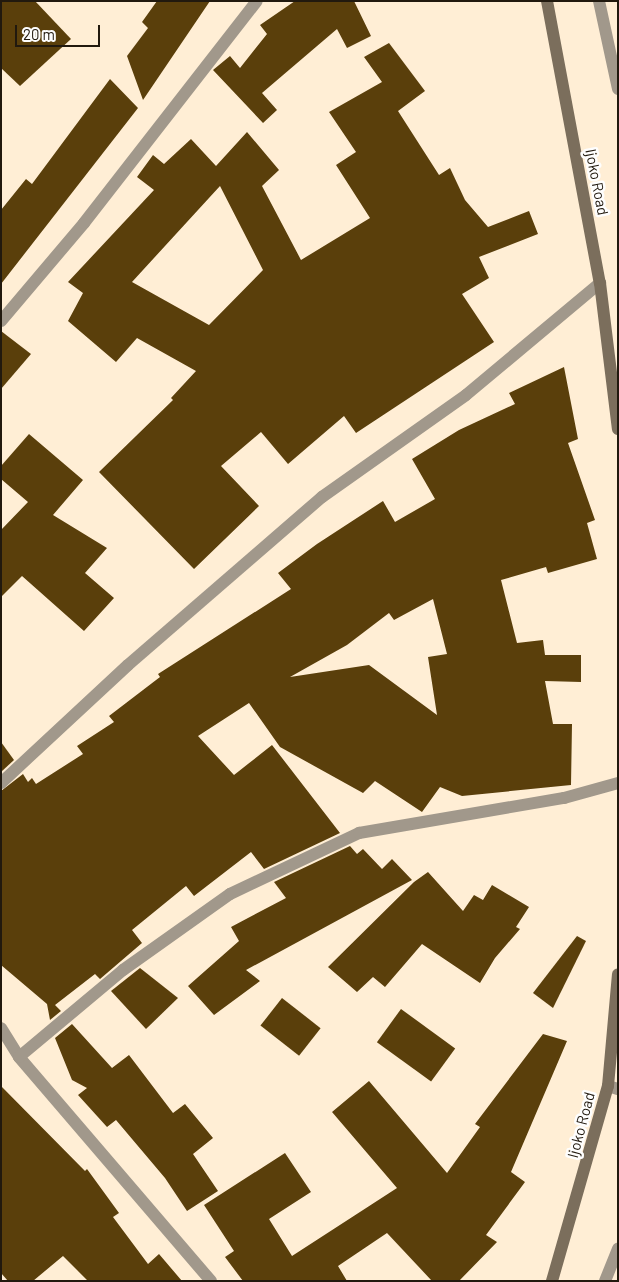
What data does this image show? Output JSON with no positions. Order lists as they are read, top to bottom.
{
  "streets": {
    "main road": ["Ijoko Road"]
  },
  "scale_bar": "20 m"
}
